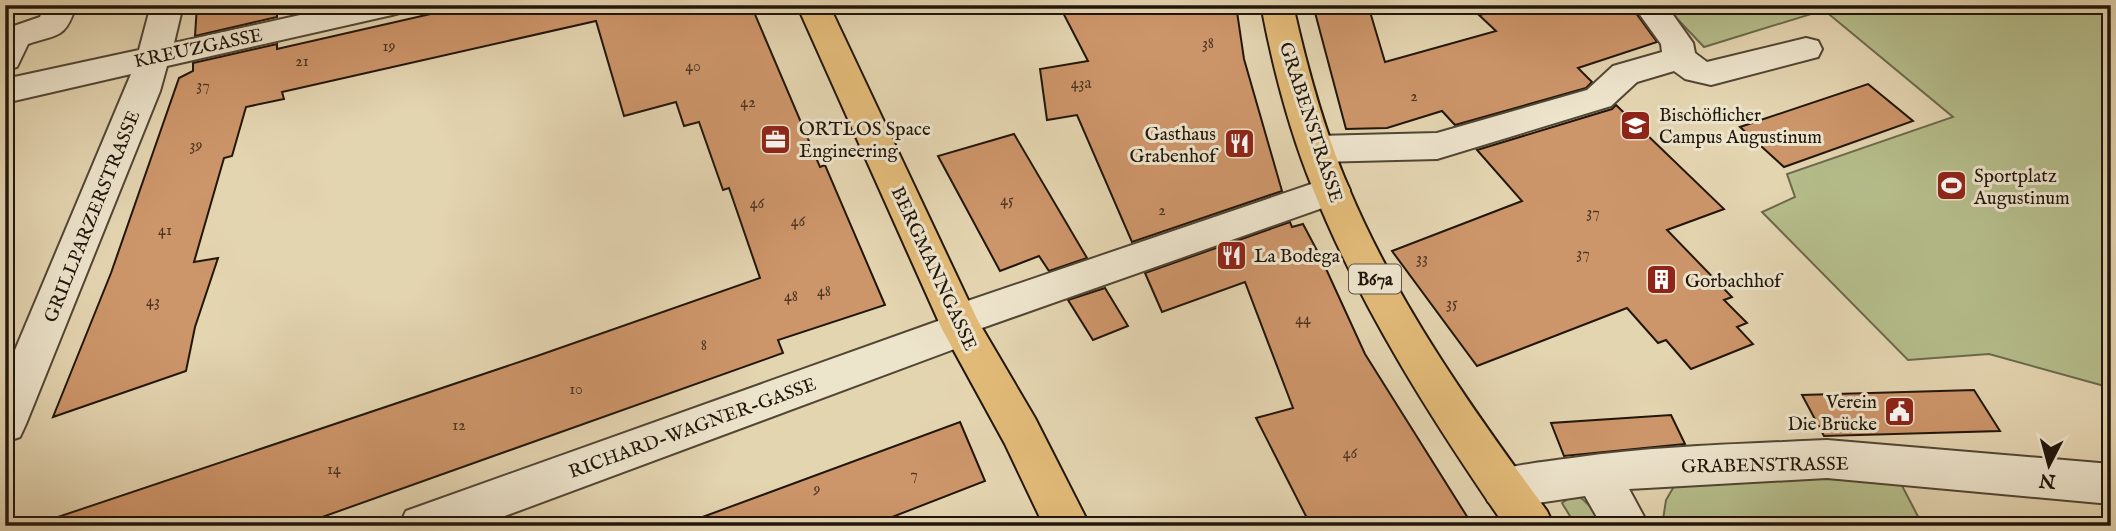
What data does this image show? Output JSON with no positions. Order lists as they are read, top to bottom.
{
  "streets": {
    "main road": ["GRABENSTRASSE", "BERGMANNGASSE", "B67a"],
    "street": ["KREUZGASSE", "GRILLPARZERSTRASSE", "RICHARD-WAGNER-GASSE"]
  },
  "crossings": [
    ["KREUZGASSE", "GRILLPARZERSTRASSE"],
    ["GRABENSTRASSE", "RICHARD-WAGNER-GASSE"],
    ["BERGMANNGASSE", "RICHARD-WAGNER-GASSE"]
  ],
  "places": {
    "school or university": ["Bischöflicher Campus Augustinum"],
    "office": ["ORTLOS Space Engineering"],
    "restaurant": ["Gasthaus Grabenhof", "La Bodega"],
    "sports": ["Sportplatz Augustinum"],
    "building": ["Gorbachhof"],
    "public building": ["Verein Die Brücke"]
  },
  "house_numbers": [
    "38",
    "19",
    "21",
    "40",
    "43a",
    "37",
    "2",
    "42",
    "39",
    "45",
    "46",
    "2",
    "37",
    "46",
    "41",
    "37",
    "33",
    "48",
    "48",
    "43",
    "35",
    "44",
    "8",
    "10",
    "12",
    "46",
    "14",
    "7",
    "9"
  ],
  "north": "bottom"
}
